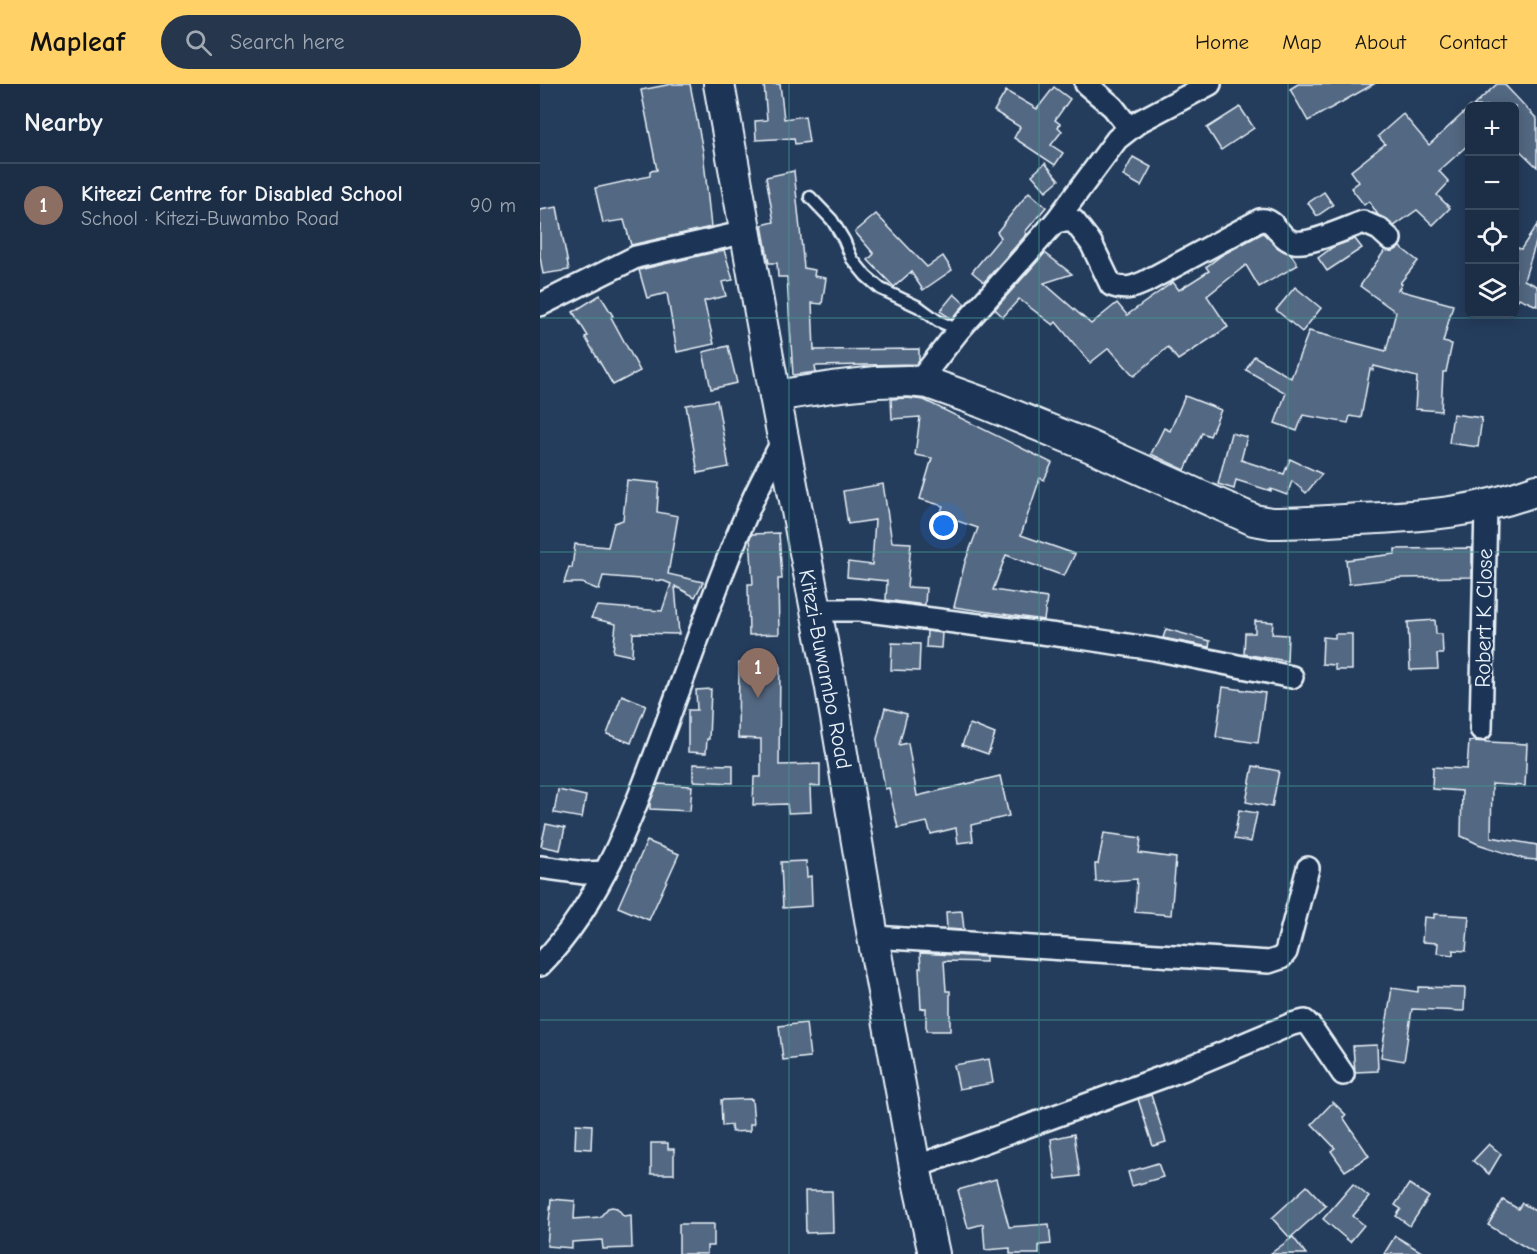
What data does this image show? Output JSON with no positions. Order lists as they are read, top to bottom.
{
  "streets": {
    "street": ["Robert K Close", "Kitezi-Buwambo Road"]
  },
  "page": {
    "header": "Mapleaf",
    "search": "Search here",
    "nav": [
      "Home",
      "Map",
      "About",
      "Contact"
    ],
    "heading": "Nearby",
    "map_buttons": ["+", "−"],
    "list": [
      {
        "mark": "1",
        "name": "Kiteezi Centre for Disabled School",
        "note": "School · Kitezi-Buwambo Road",
        "value": "90 m"
      }
    ],
    "pins": "1"
  }
}
